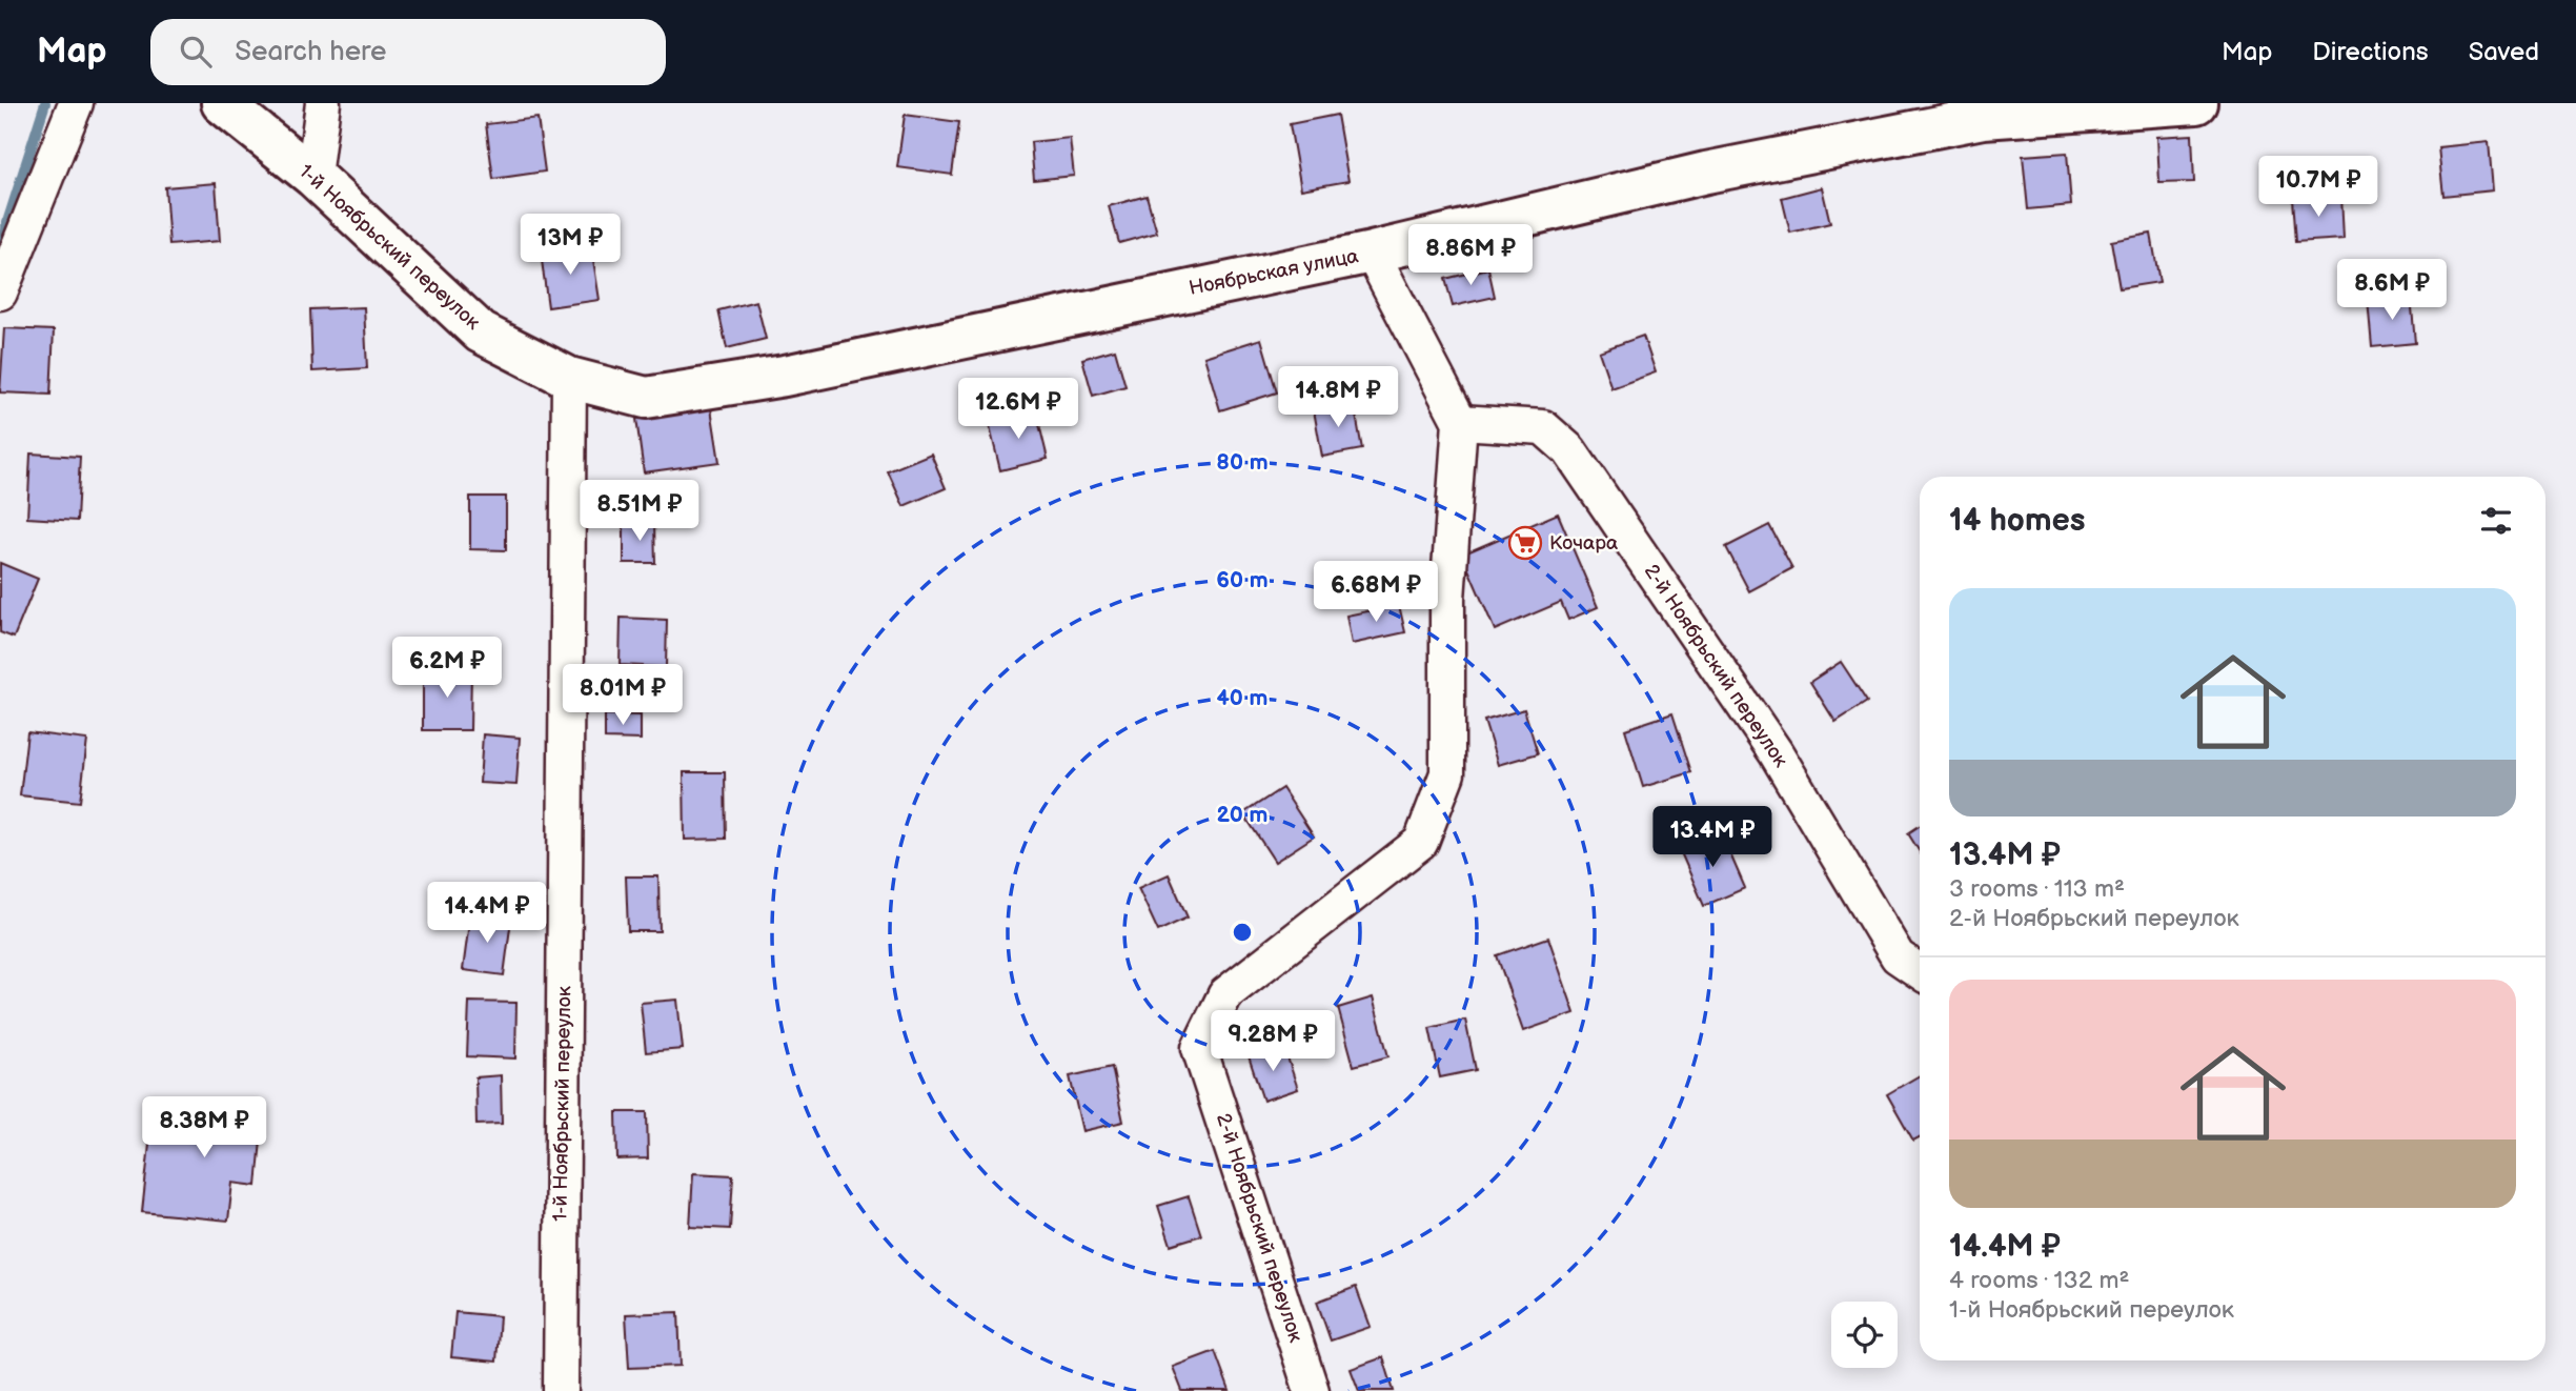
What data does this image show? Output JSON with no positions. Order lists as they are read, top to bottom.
{
  "streets": {
    "street": ["1-й Ноябрьский переулок", "Ноябрьская улица", "2-й Ноябрьский переулок"]
  },
  "crossings": [
    ["1-й Ноябрьский переулок", "Ноябрьская улица"]
  ],
  "places": {
    "supermarket": ["Кочара"]
  },
  "page": {
    "header": "Map",
    "search": "Search here",
    "nav": ["Map", "Directions", "Saved"],
    "price": [
      "10.7M ₽",
      "13M ₽",
      "8.86M ₽",
      "8.6M ₽",
      "14.8M ₽",
      "12.6M ₽",
      "8.51M ₽",
      "6.68M ₽",
      "6.2M ₽",
      "8.01M ₽",
      "13.4M ₽",
      "14.4M ₽",
      "9.28M ₽",
      "8.38M ₽"
    ],
    "heading": "14 homes",
    "list": [
      {
        "name": "13.4M ₽",
        "note": "3 rooms · 113 m² · 2-й Ноябрьский переулок"
      },
      {
        "name": "14.4M ₽",
        "note": "4 rooms · 132 m² · 1-й Ноябрьский переулок"
      }
    ]
  },
  "rings": [
    "80 m",
    "60 m",
    "40 m",
    "20 m"
  ]
}
